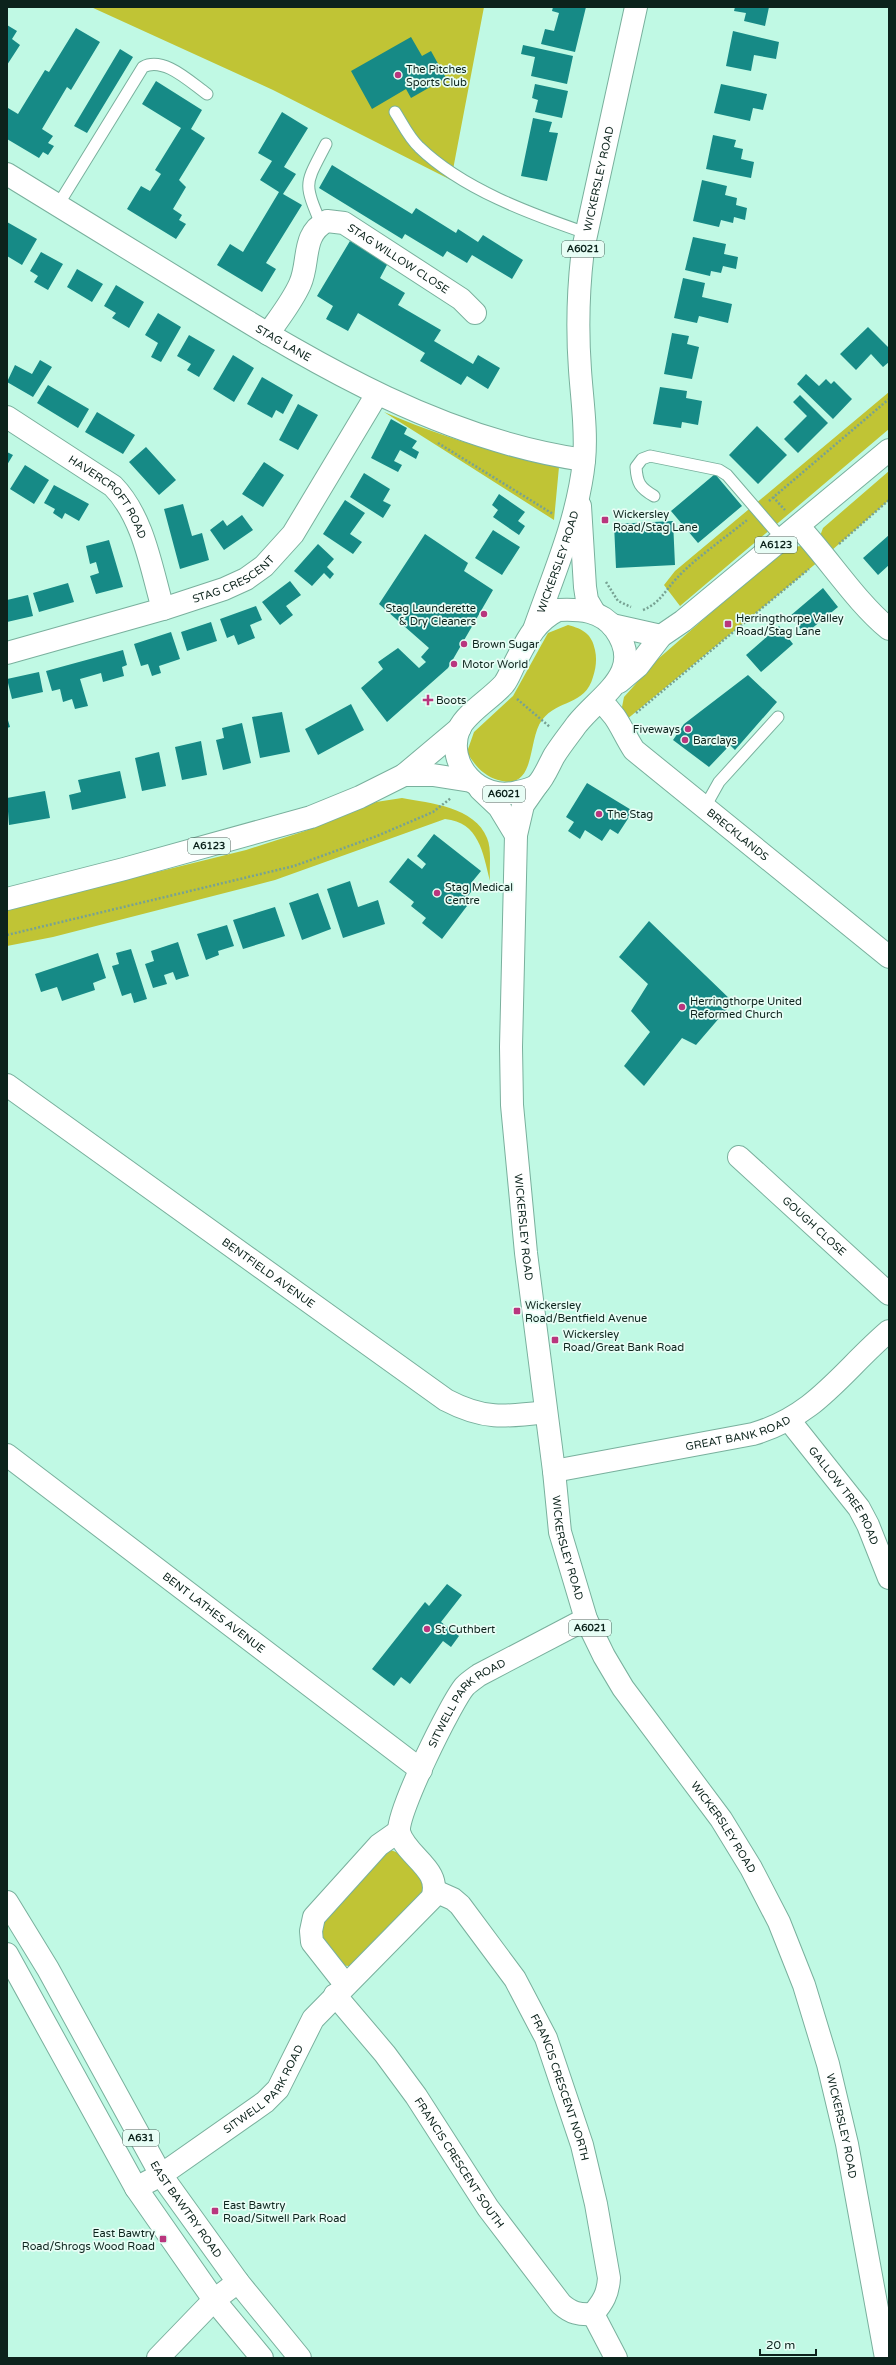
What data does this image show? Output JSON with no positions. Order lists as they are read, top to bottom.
{
  "streets": {
    "street": [
      "WICKERSLEY ROAD",
      "A6021",
      "STAG WILLOW CLOSE",
      "STAG LANE",
      "HAVERCROFT ROAD",
      "A6123",
      "STAG CRESCENT",
      "BRECKLANDS",
      "GOUGH CLOSE",
      "BENTFIELD AVENUE",
      "GREAT BANK ROAD",
      "GALLOW TREE ROAD",
      "BENT LATHES AVENUE",
      "SITWELL PARK ROAD",
      "FRANCIS CRESCENT NORTH",
      "A631",
      "FRANCIS CRESCENT SOUTH",
      "EAST BAWTRY ROAD"
    ]
  },
  "crossings": [
    ["WICKERSLEY ROAD", "A6021"],
    ["WICKERSLEY ROAD", "STAG LANE"],
    ["WICKERSLEY ROAD", "A6123"],
    ["WICKERSLEY ROAD", "BRECKLANDS"],
    ["WICKERSLEY ROAD", "BENTFIELD AVENUE"],
    ["WICKERSLEY ROAD", "GREAT BANK ROAD"],
    ["WICKERSLEY ROAD", "SITWELL PARK ROAD"],
    ["A6021", "A6123"],
    ["A6021", "BRECKLANDS"],
    ["STAG LANE", "STAG CRESCENT"],
    ["HAVERCROFT ROAD", "STAG CRESCENT"],
    ["A6123", "BRECKLANDS"],
    ["GREAT BANK ROAD", "GALLOW TREE ROAD"],
    ["BENT LATHES AVENUE", "SITWELL PARK ROAD"],
    ["SITWELL PARK ROAD", "FRANCIS CRESCENT NORTH"],
    ["SITWELL PARK ROAD", "A631"],
    ["SITWELL PARK ROAD", "FRANCIS CRESCENT SOUTH"],
    ["SITWELL PARK ROAD", "EAST BAWTRY ROAD"],
    ["FRANCIS CRESCENT NORTH", "FRANCIS CRESCENT SOUTH"]
  ],
  "places": {
    "other": [
      "The Pitches Sports Club",
      "Stag Launderette & Dry Cleaners",
      "Brown Sugar",
      "Motor World",
      "Fiveways",
      "Barclays",
      "The Stag",
      "Stag Medical Centre",
      "Herringthorpe United Reformed Church",
      "St Cuthbert"
    ],
    "transit": [
      "Wickersley Road/Stag Lane",
      "Herringthorpe Valley Road/Stag Lane",
      "Wickersley Road/Bentfield Avenue",
      "Wickersley Road/Great Bank Road",
      "East Bawtry Road/Sitwell Park Road",
      "East Bawtry Road/Shrogs Wood Road"
    ],
    "health": ["Boots"]
  },
  "scale_bar": "20 m"
}
